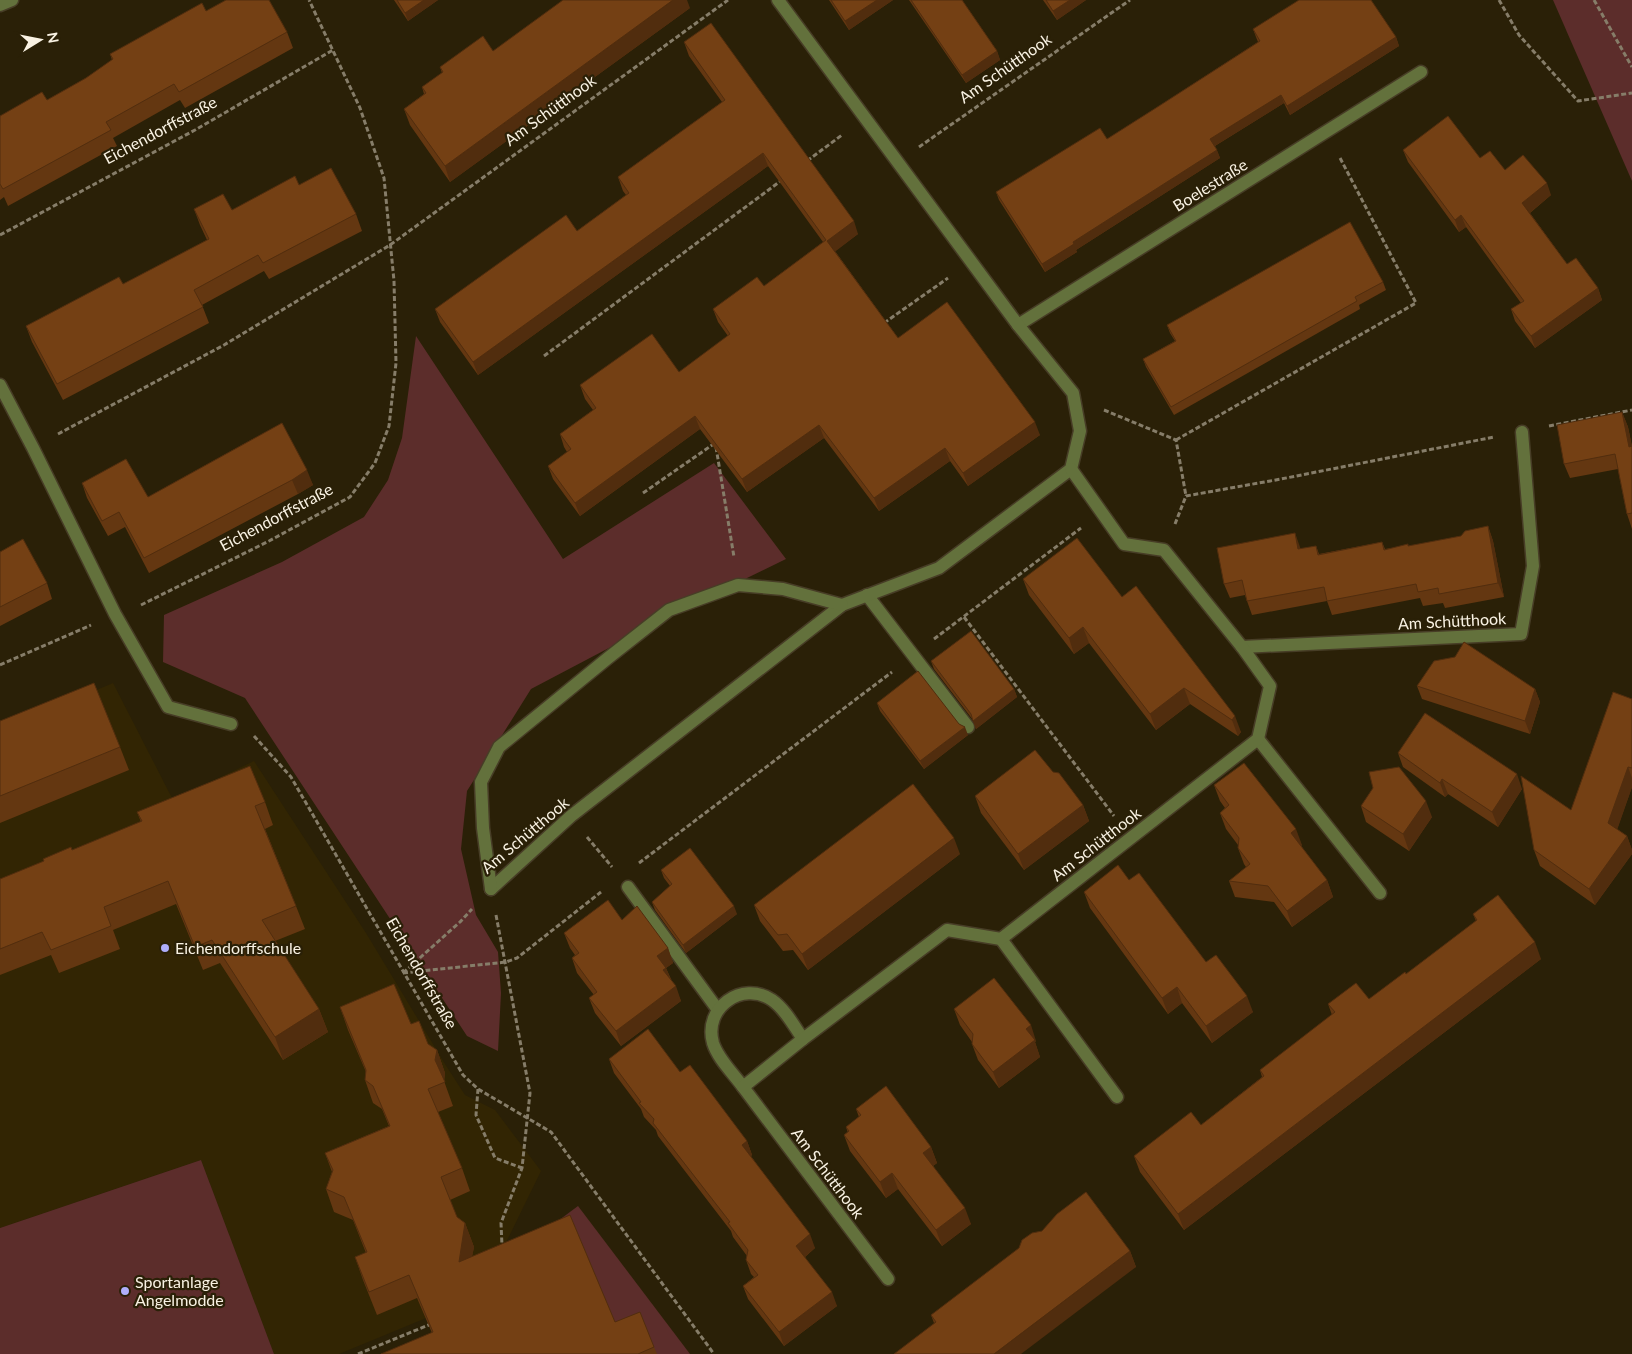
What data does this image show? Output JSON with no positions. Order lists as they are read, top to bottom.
{
  "streets": {
    "street": ["Am Schütthook", "Boelestraße"],
    "path": ["Eichendorffstraße"]
  },
  "crossings": [
    ["Am Schütthook", "Eichendorffstraße"]
  ],
  "places": ["Eichendorffschule", "Sportanlage Angelmodde"],
  "north": "right"
}
